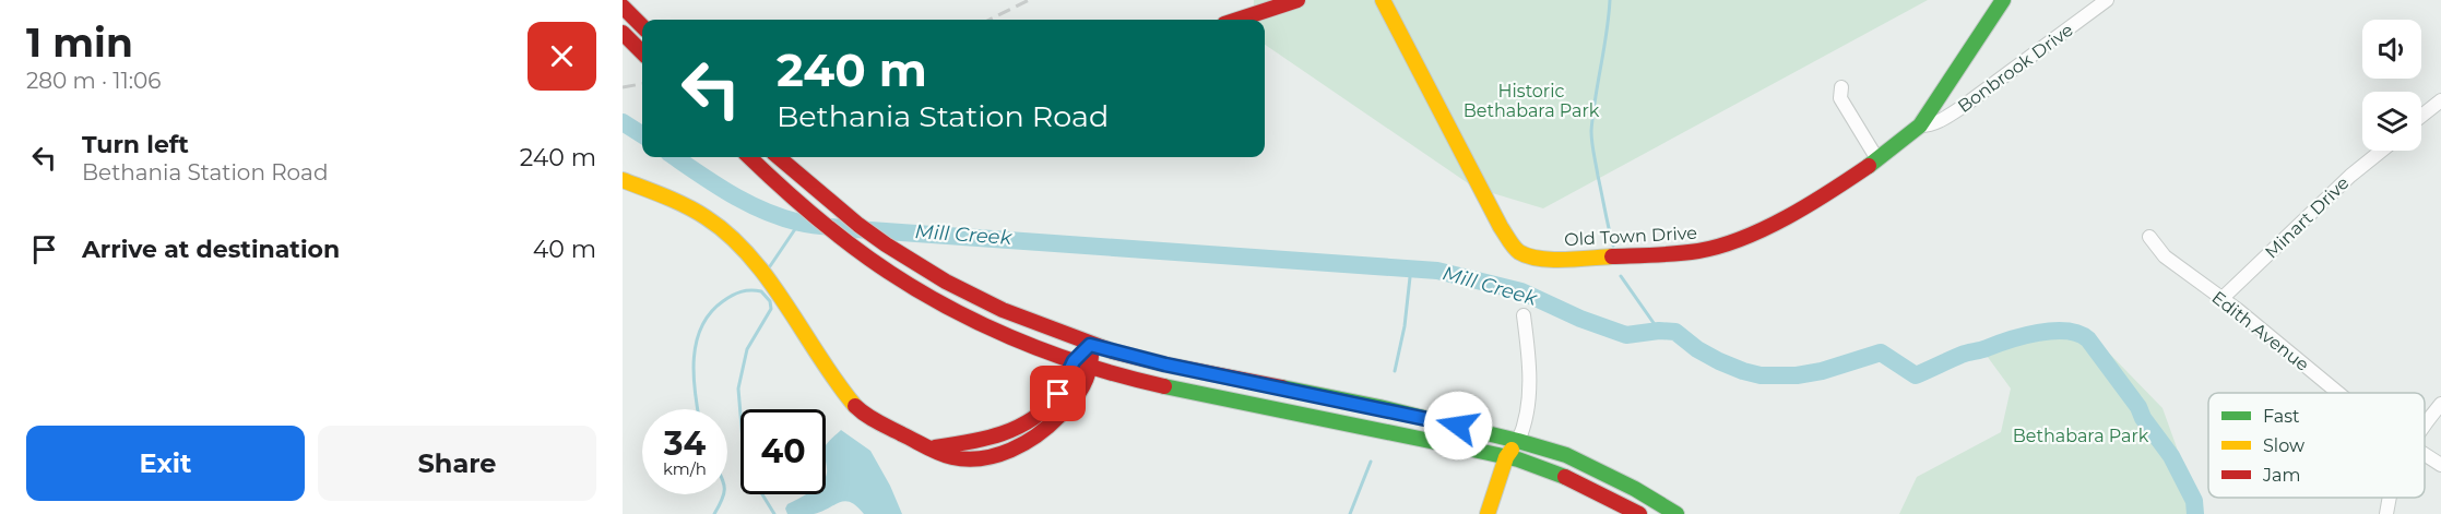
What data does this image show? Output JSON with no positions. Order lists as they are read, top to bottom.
{
  "streets": {
    "street": [
      "Bonbrook Drive",
      "Minart Drive",
      "Old Town Drive",
      "Edith Avenue"
    ]
  },
  "crossings": [
    ["Bonbrook Drive", "Old Town Drive"],
    ["Minart Drive", "Edith Avenue"]
  ],
  "water": ["Mill Creek"],
  "parks": ["Historic Bethabara Park", "Bethabara Park"],
  "legend": ["Fast", "Slow", "Jam"],
  "page": {
    "heading": ["1 min", "280 m · 11:06"],
    "turn": ["240 m", "Bethania Station Road"],
    "list": [
      {
        "name": "Turn left",
        "note": "Bethania Station Road",
        "value": "240 m"
      },
      {
        "name": "Arrive at destination",
        "value": "40 m"
      }
    ],
    "speed": "34 km/h",
    "limit": "40",
    "buttons": ["Exit", "Share"]
  }
}
